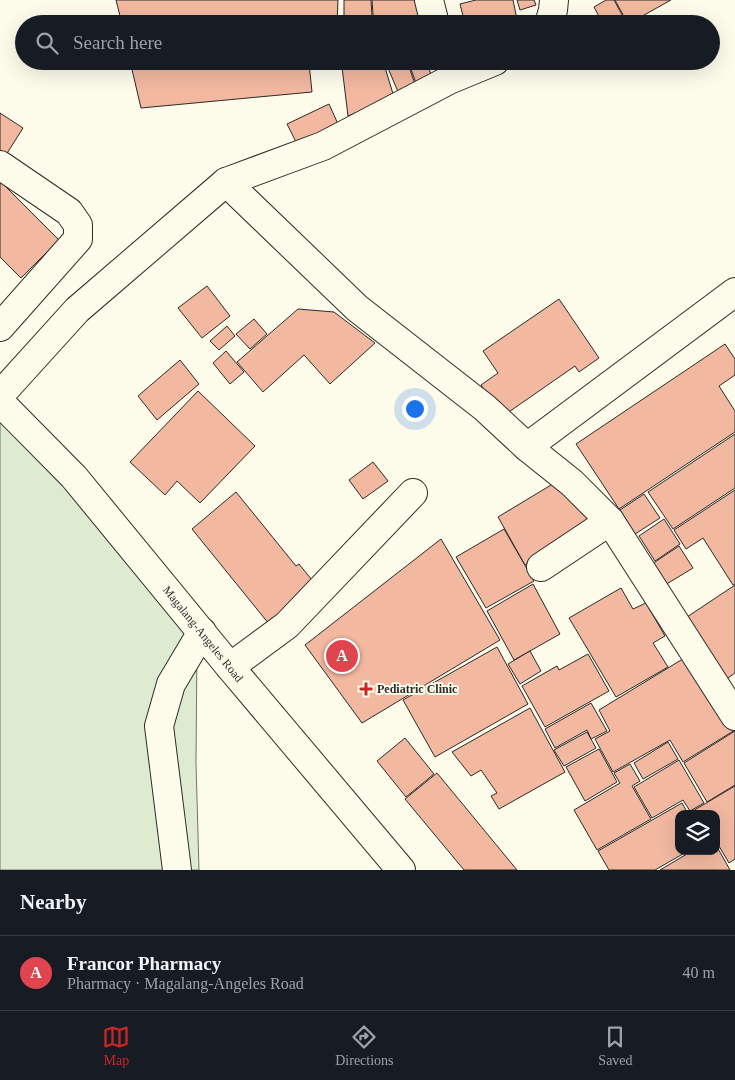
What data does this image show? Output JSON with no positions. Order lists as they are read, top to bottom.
{
  "streets": {
    "street": ["Magalang-Angeles Road"]
  },
  "places": {
    "health": ["Pediatric Clinic"]
  },
  "page": {
    "search": "Search here",
    "pins": "A",
    "heading": "Nearby",
    "list": [
      {
        "mark": "A",
        "name": "Francor Pharmacy",
        "note": "Pharmacy · Magalang-Angeles Road",
        "value": "40 m"
      }
    ],
    "nav": ["Map", "Directions", "Saved"]
  }
}
